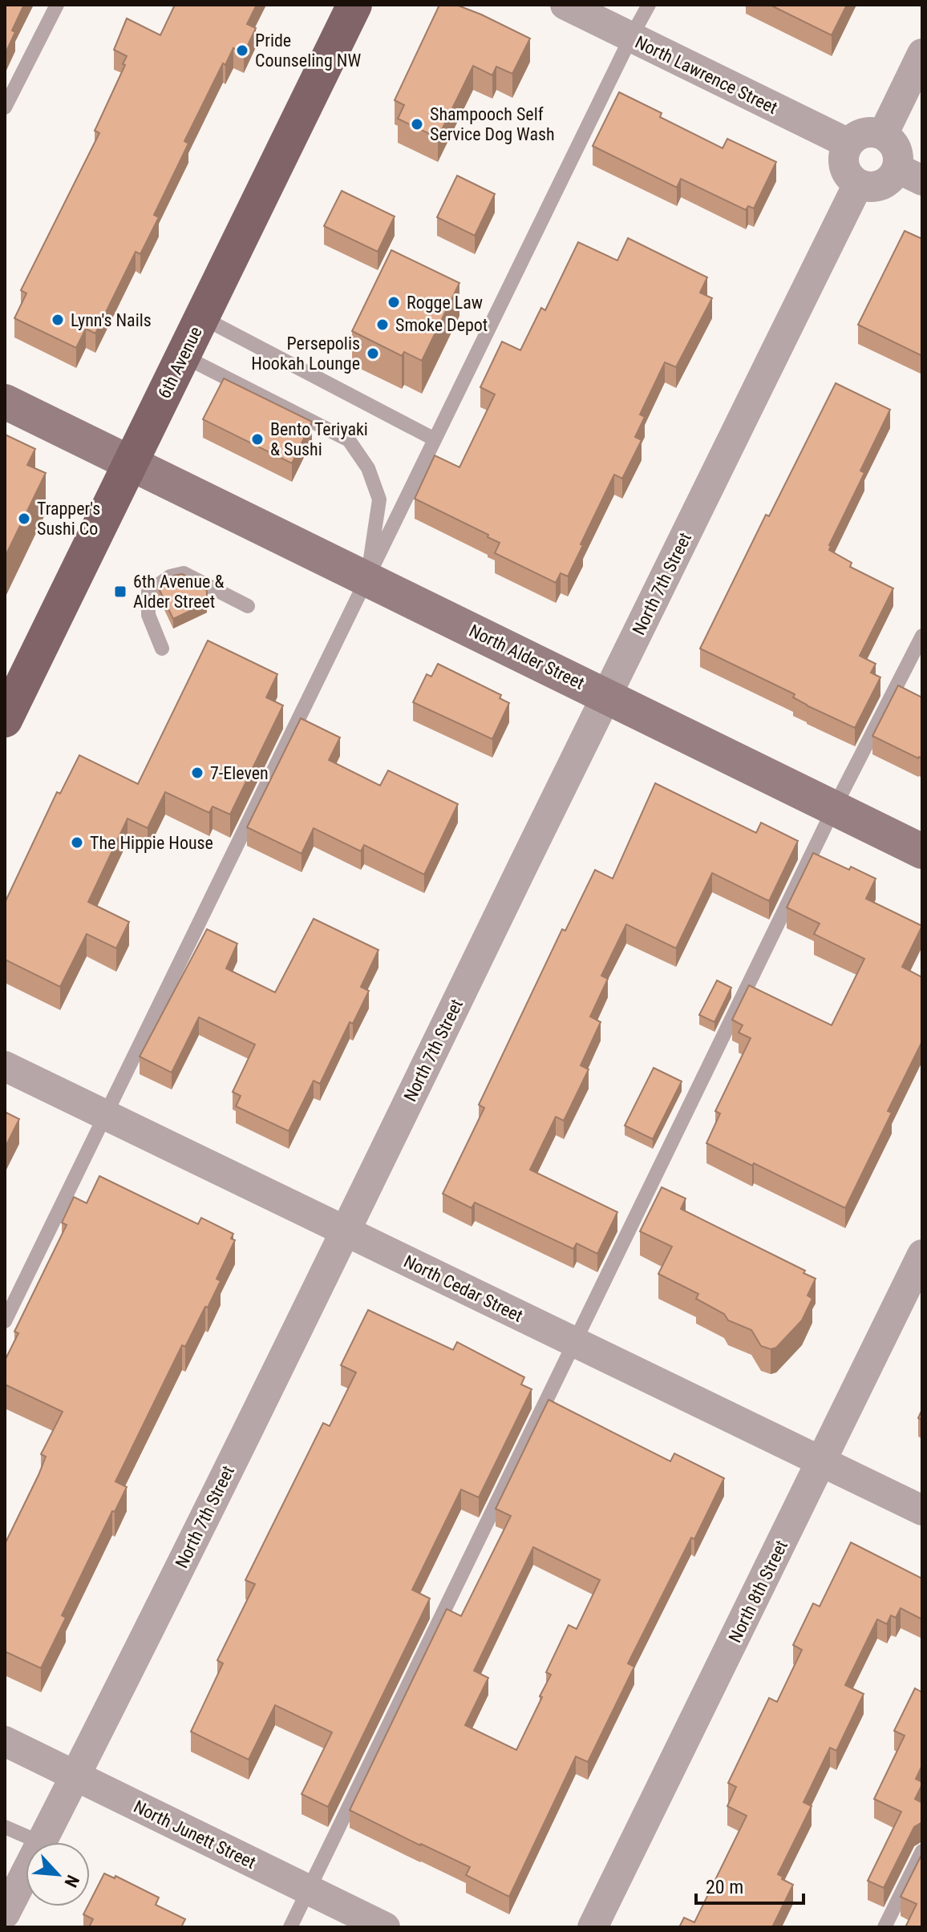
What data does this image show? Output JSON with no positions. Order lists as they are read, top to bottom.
{
  "streets": {
    "main road": ["6th Avenue"],
    "street": [
      "North Lawrence Street",
      "North 7th Street",
      "North Alder Street",
      "North Cedar Street",
      "North 8th Street",
      "North Junett Street"
    ]
  },
  "crossings": [
    ["6th Avenue", "North Alder Street"],
    ["North 7th Street", "North Alder Street"],
    ["North 7th Street", "North Cedar Street"],
    ["North 7th Street", "North Junett Street"],
    ["North Cedar Street", "North 8th Street"]
  ],
  "places": {
    "other": [
      "Pride Counseling NW",
      "Shampooch Self Service Dog Wash",
      "Rogge Law",
      "Lynn's Nails",
      "Smoke Depot",
      "Persepolis Hookah Lounge",
      "Bento Teriyaki & Sushi",
      "Trapper's Sushi Co",
      "7-Eleven",
      "The Hippie House"
    ],
    "transit": ["6th Avenue & Alder Street"]
  },
  "scale_bar": "20 m",
  "north": "bottom right"
}
